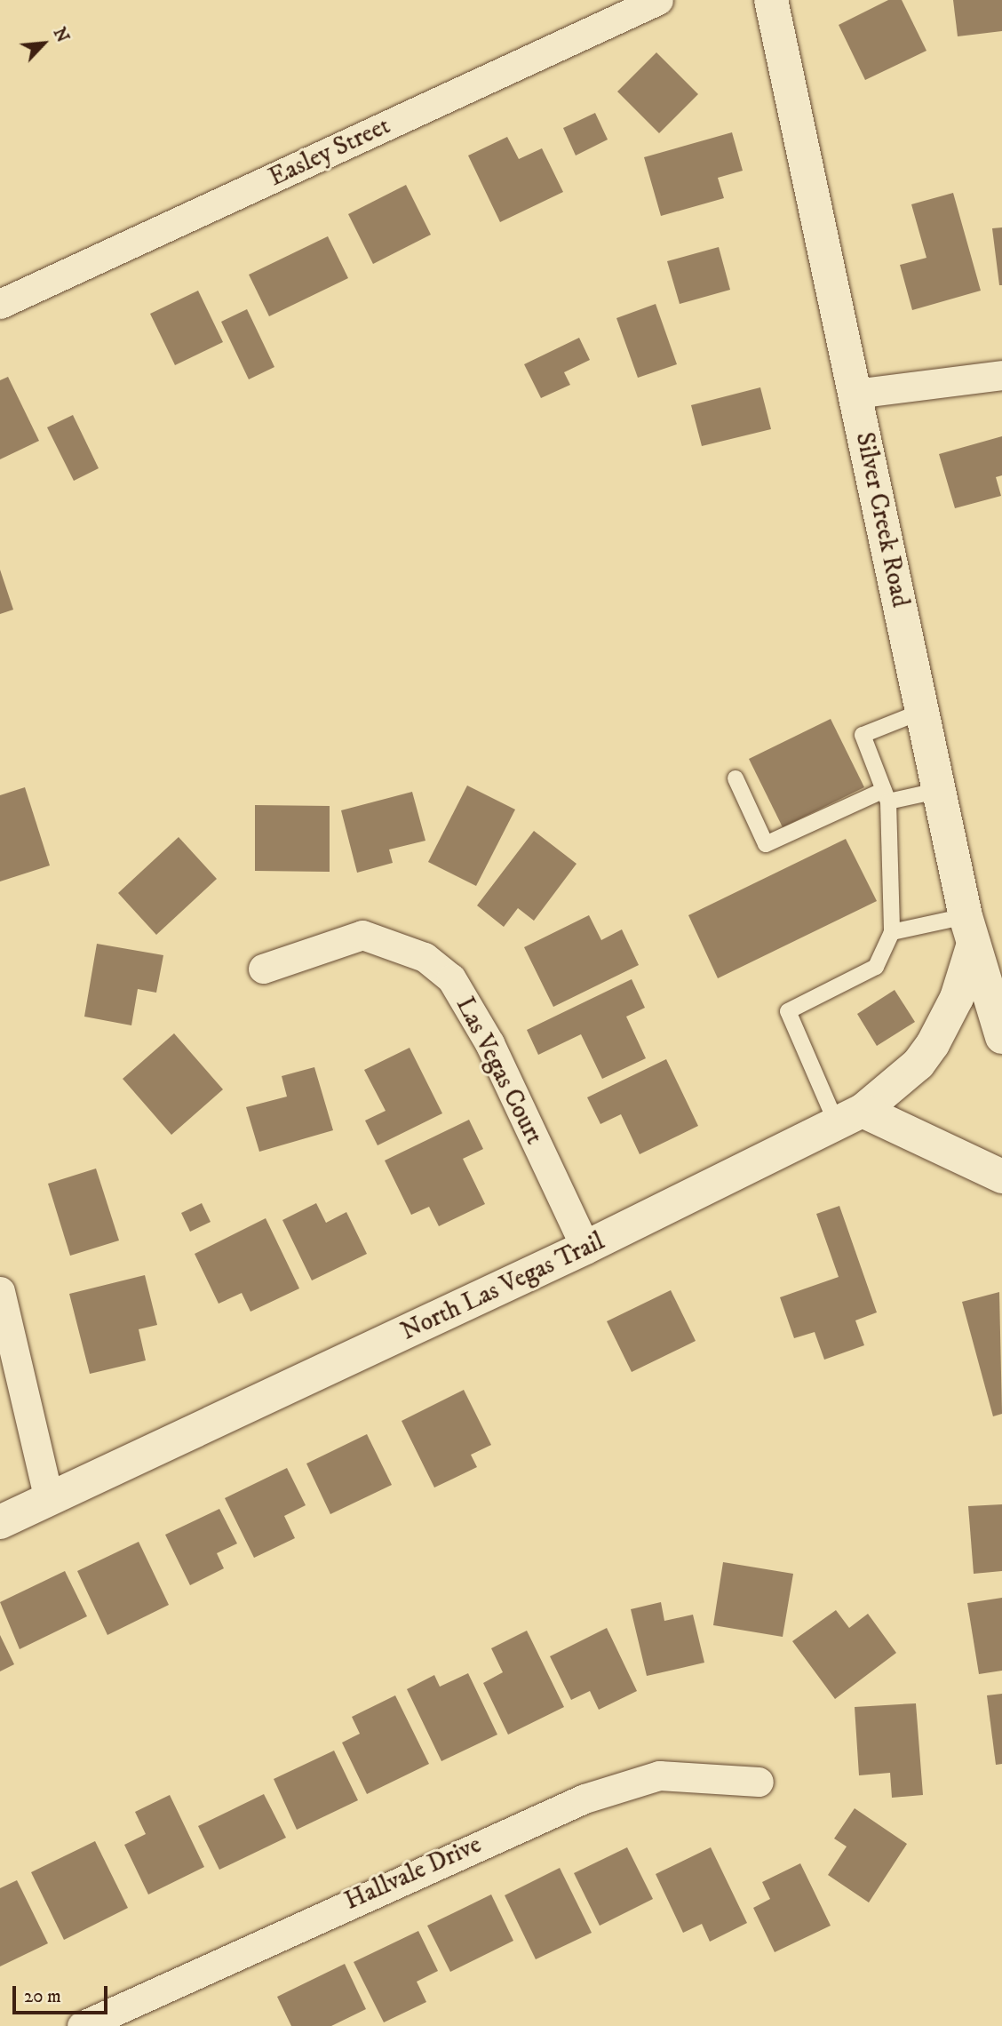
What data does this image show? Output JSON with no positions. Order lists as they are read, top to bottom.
{
  "streets": {
    "street": [
      "Easley Street",
      "Silver Creek Road",
      "Las Vegas Court",
      "North Las Vegas Trail",
      "Hallvale Drive"
    ]
  },
  "crossings": [
    ["Silver Creek Road", "North Las Vegas Trail"],
    ["Las Vegas Court", "North Las Vegas Trail"]
  ],
  "scale_bar": "20 m",
  "north": "top right"
}
